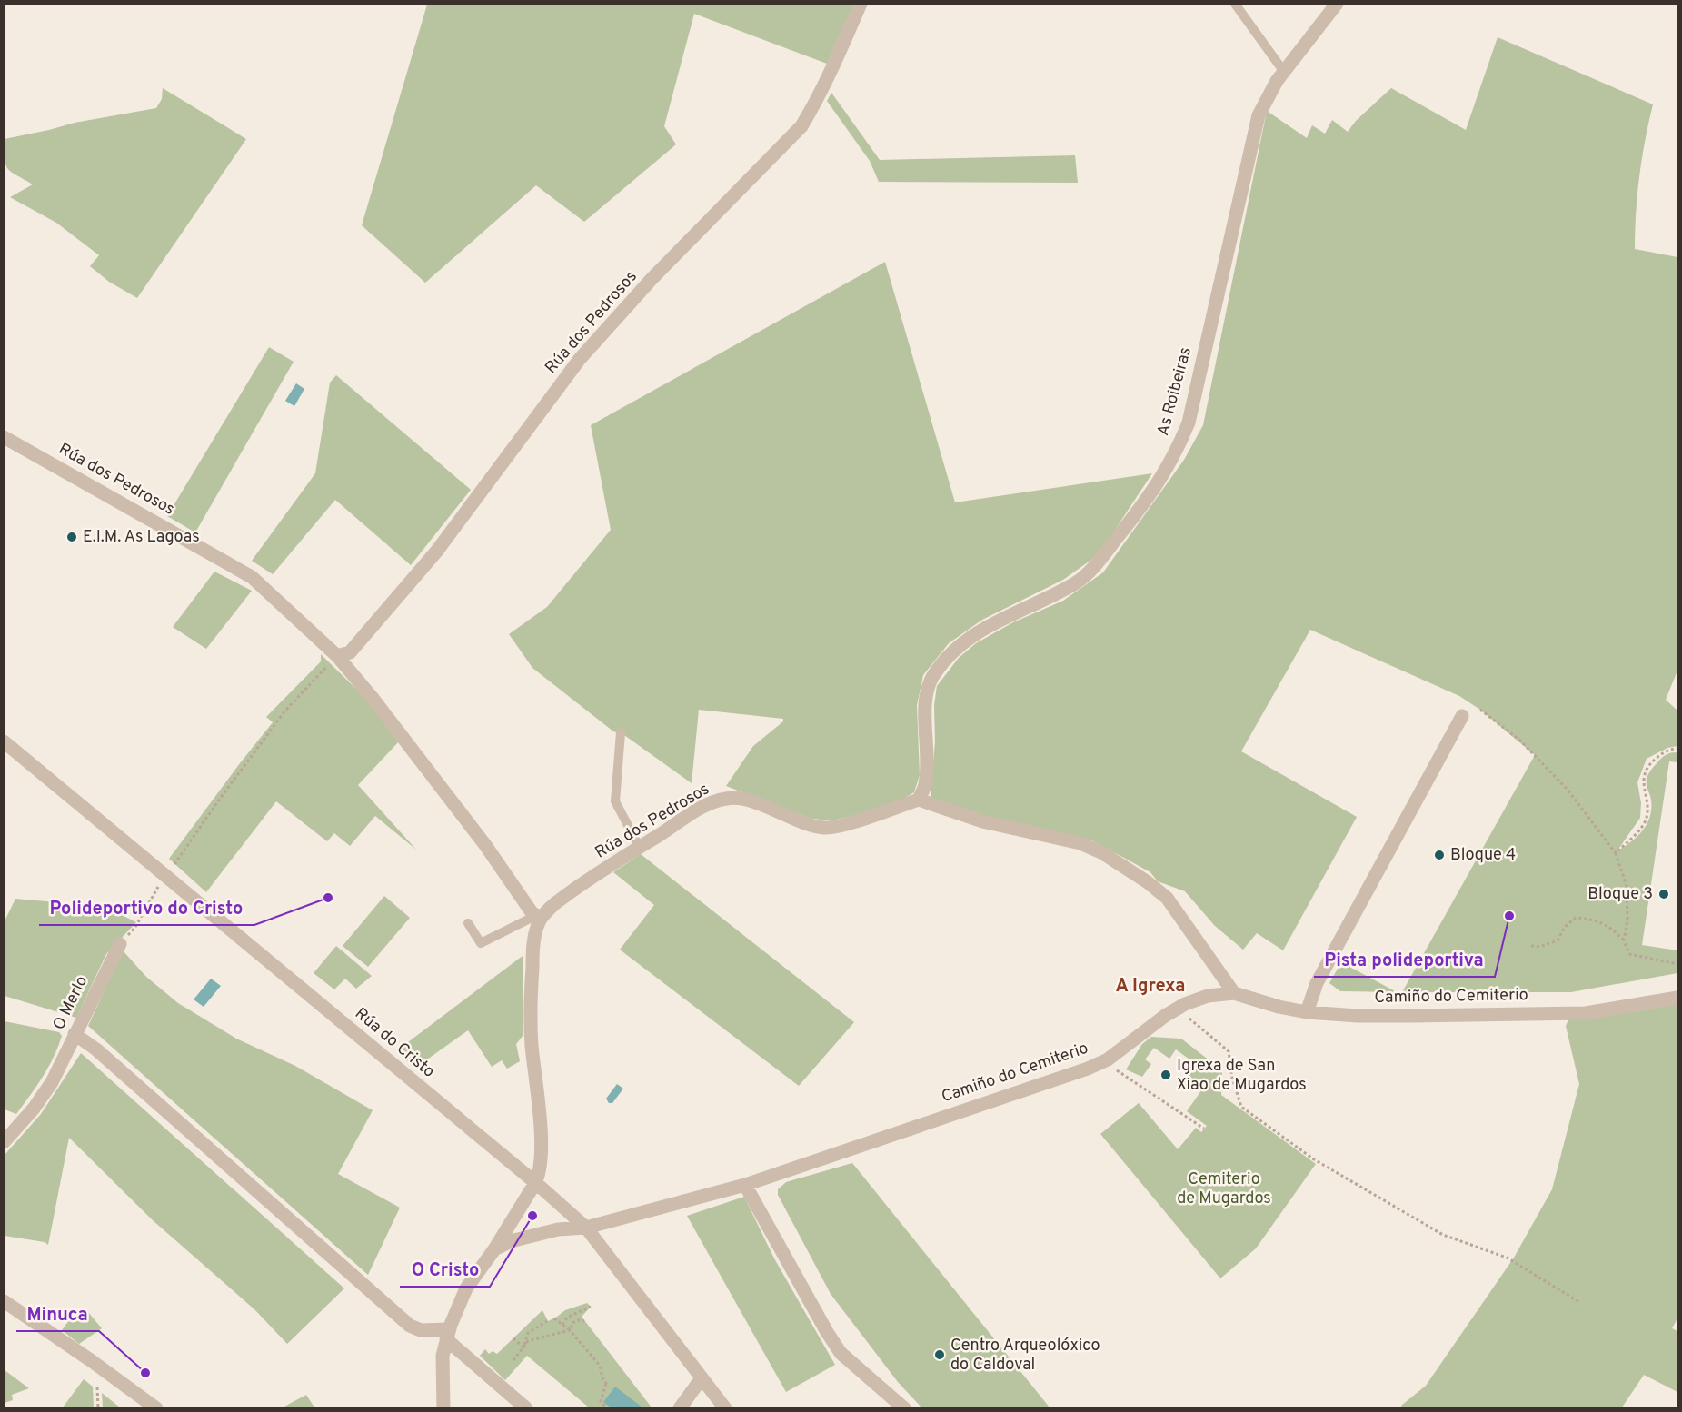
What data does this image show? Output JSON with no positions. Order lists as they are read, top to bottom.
{
  "streets": {
    "street": [
      "Rúa dos Pedrosos",
      "As Roibeiras",
      "Camiño do Cemiterio",
      "O Merlo",
      "Rúa do Cristo"
    ]
  },
  "crossings": [
    ["Rúa dos Pedrosos", "As Roibeiras"],
    ["Camiño do Cemiterio", "Rúa do Cristo"]
  ],
  "districts": ["A Igrexa"],
  "parks": ["Cemiterio de Mugardos"],
  "places": [
    "E.I.M. As Lagoas",
    "Bloque 4",
    "Bloque 3",
    "Polideportivo do Cristo",
    "Pista polideportiva",
    "Igrexa de San Xiao de Mugardos",
    "O Cristo",
    "Centro Arqueolóxico do Caldoval",
    "Minuca"
  ]
}
